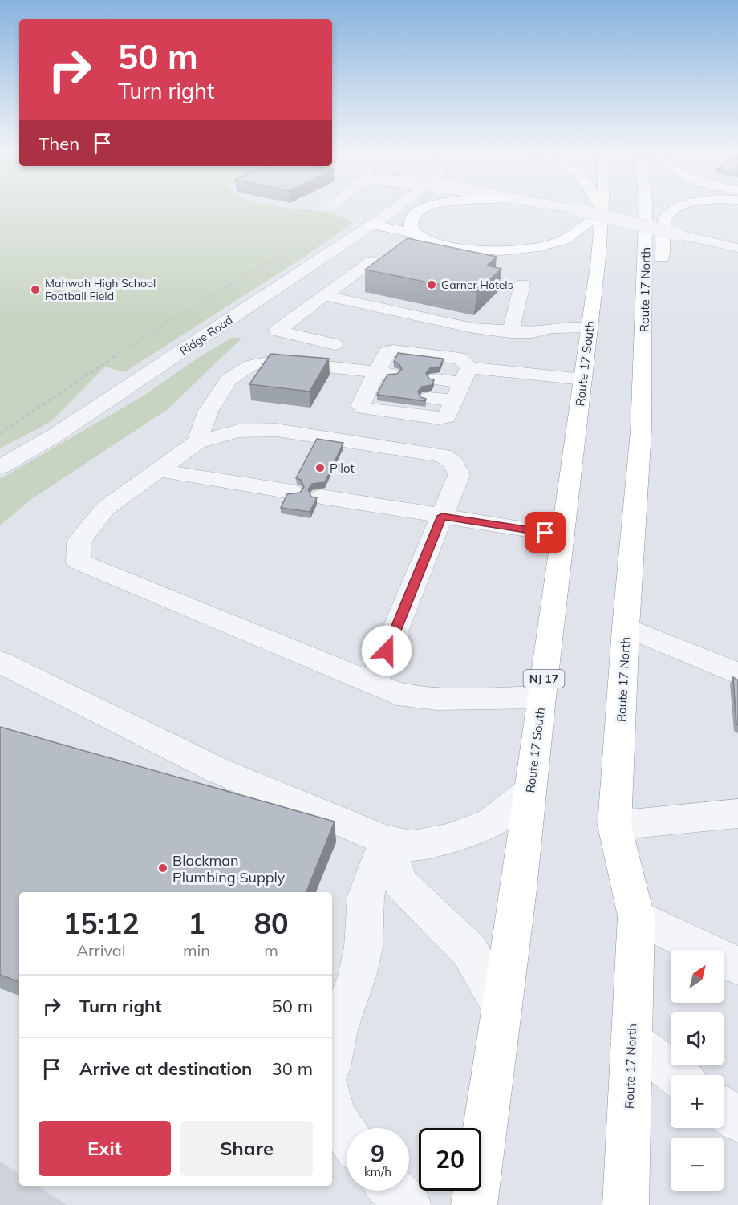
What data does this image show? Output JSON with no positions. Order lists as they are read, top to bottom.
{
  "streets": {
    "highway": ["Route 17 North", "Route 17 South", "NJ 17"],
    "street": ["Ridge Road"]
  },
  "places": [
    "Garner Hotels",
    "Mahwah High School Football Field",
    "Pilot",
    "Blackman Plumbing Supply"
  ],
  "north": "top right",
  "page": {
    "turn": ["50 m", "Turn right"],
    "then": "Then",
    "eta": [
      "15:12",
      "Arrival",
      "1",
      "min",
      "80",
      "m"
    ],
    "map_buttons": ["+", "−"],
    "list": [
      {
        "name": "Turn right",
        "value": "50 m"
      },
      {
        "name": "Arrive at destination",
        "value": "30 m"
      }
    ],
    "buttons": ["Exit", "Share"],
    "speed": "9 km/h",
    "limit": "20"
  }
}
